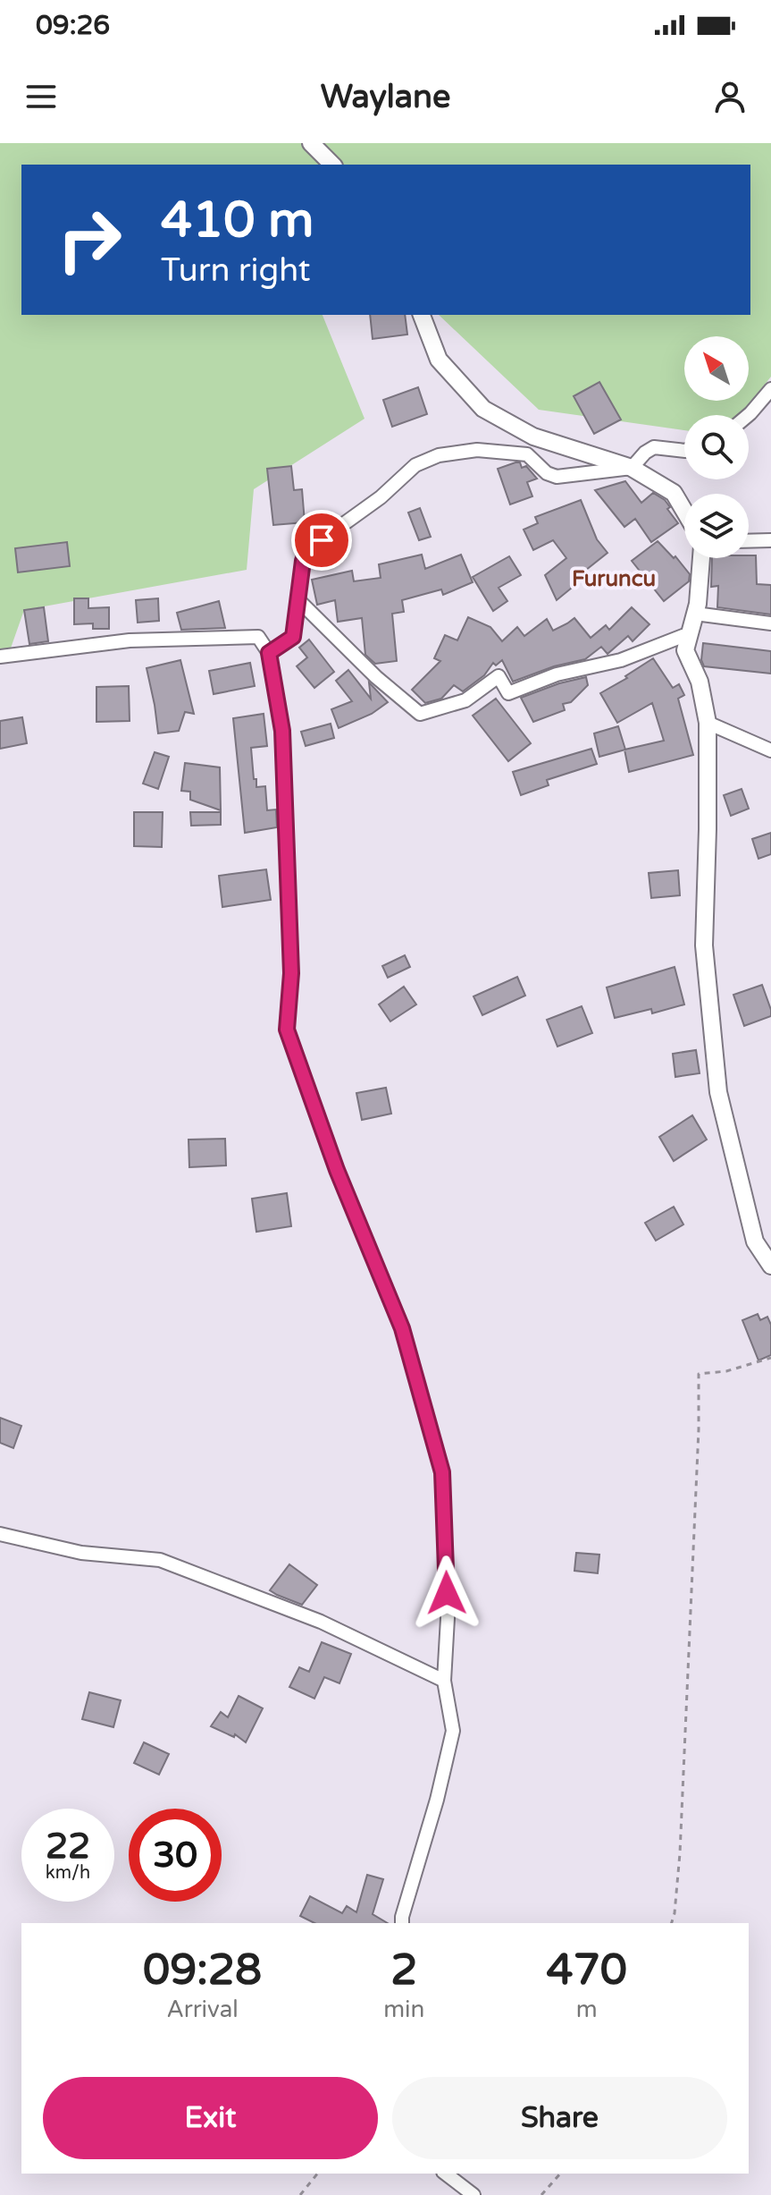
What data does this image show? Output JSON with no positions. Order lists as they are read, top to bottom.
{
  "districts": ["Furuncu"],
  "north": "top left",
  "page": {
    "status": "09:26",
    "header": "Waylane",
    "turn": ["410 m", "Turn right"],
    "speed": "22 km/h",
    "limit": "30",
    "eta": [
      "09:28",
      "Arrival",
      "2",
      "min",
      "470",
      "m"
    ],
    "buttons": ["Exit", "Share"]
  }
}
